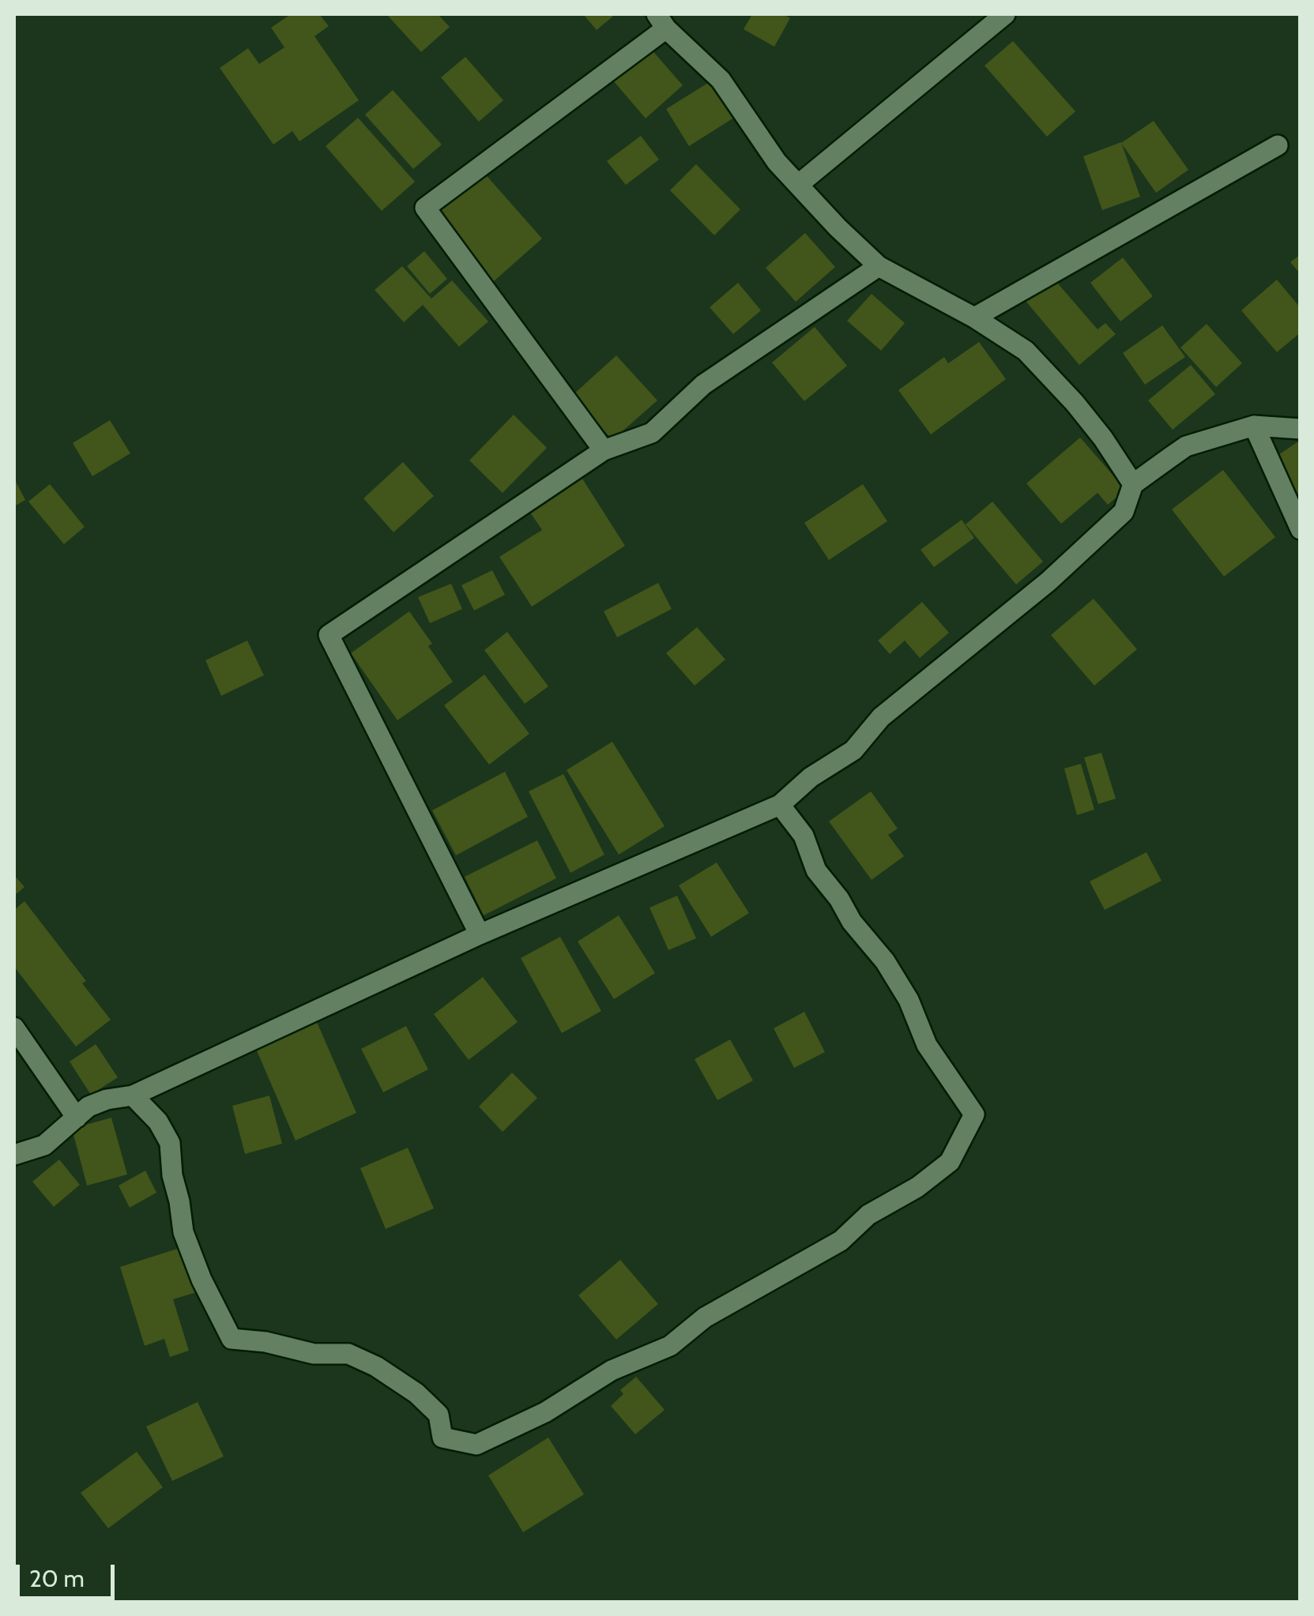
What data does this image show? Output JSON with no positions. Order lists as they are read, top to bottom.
{
  "scale_bar": "20 m"
}
